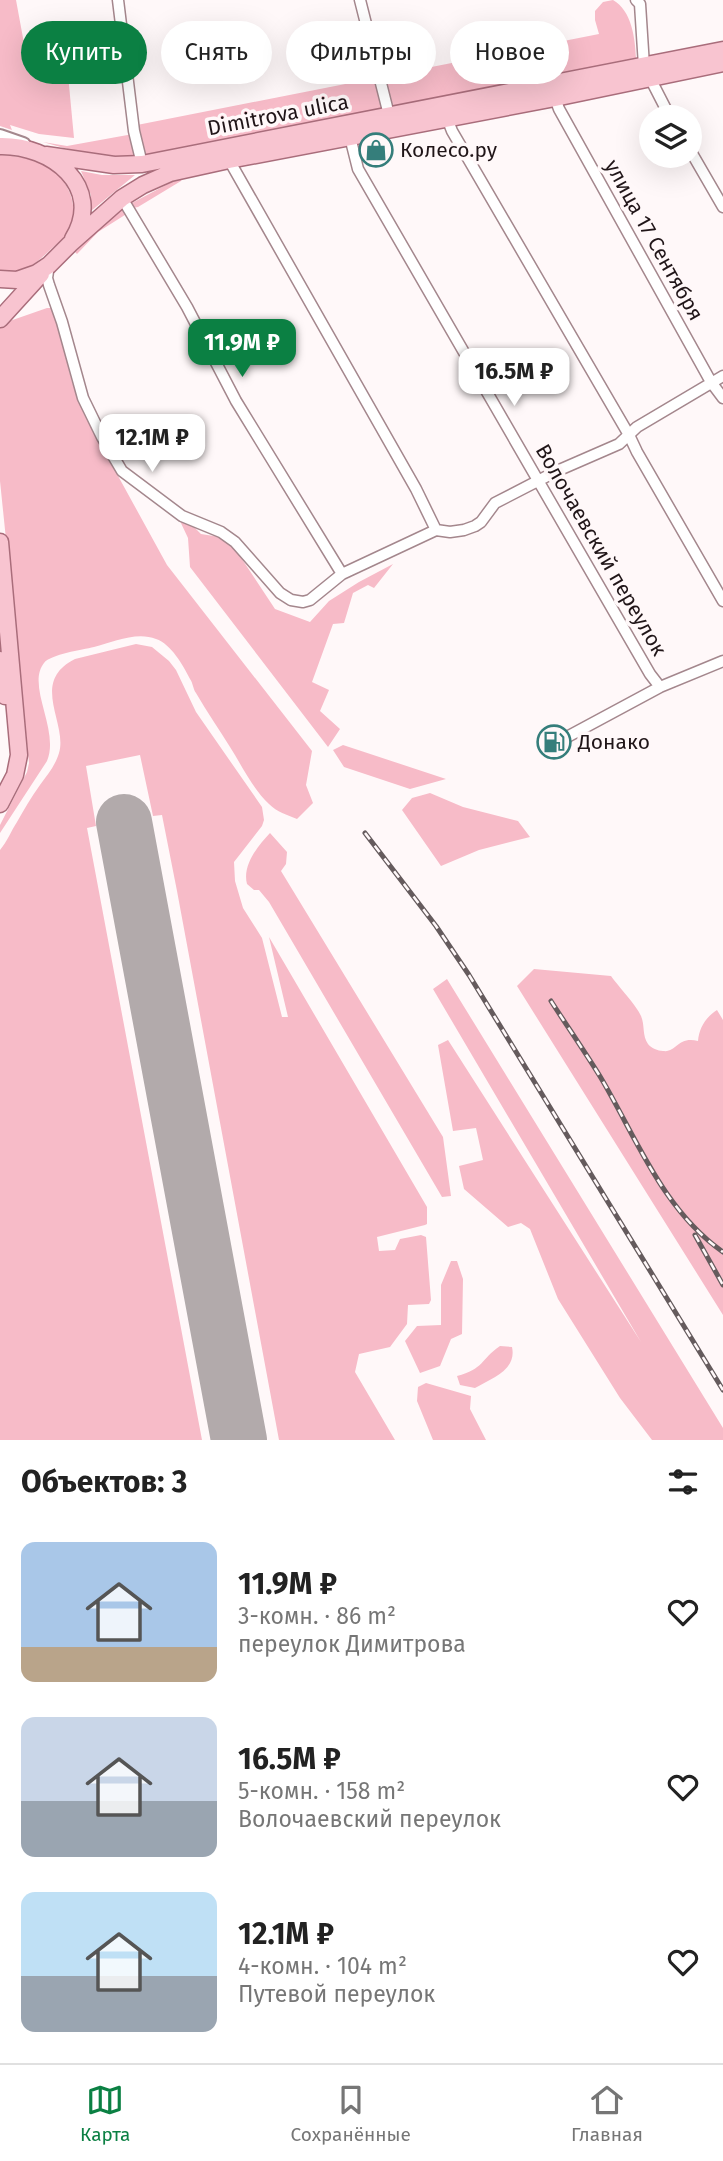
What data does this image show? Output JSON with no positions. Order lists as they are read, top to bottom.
{
  "streets": {
    "main road": ["Dimitrova ulica"],
    "street": ["улица 17 Сентября", "Волочаевский переулок"]
  },
  "crossings": [
    ["Dimitrova ulica", "улица 17 Сентября"],
    ["Dimitrova ulica", "Волочаевский переулок"]
  ],
  "places": {
    "shop": ["Колесо.ру"],
    "fuel station": ["Донако"]
  },
  "page": {
    "chip": [
      "Купить",
      "Снять",
      "Фильтры",
      "Новое"
    ],
    "price": ["11.9M ₽", "16.5M ₽", "12.1M ₽"],
    "heading": "Объектов: 3",
    "list": [
      {
        "name": "11.9M ₽",
        "note": "3-комн. · 86 m² · переулок Димитрова"
      },
      {
        "name": "16.5M ₽",
        "note": "5-комн. · 158 m² · Волочаевский переулок"
      },
      {
        "name": "12.1M ₽",
        "note": "4-комн. · 104 m² · Путевой переулок"
      }
    ],
    "tabs": ["Карта", "Сохранённые", "Главная"]
  }
}
